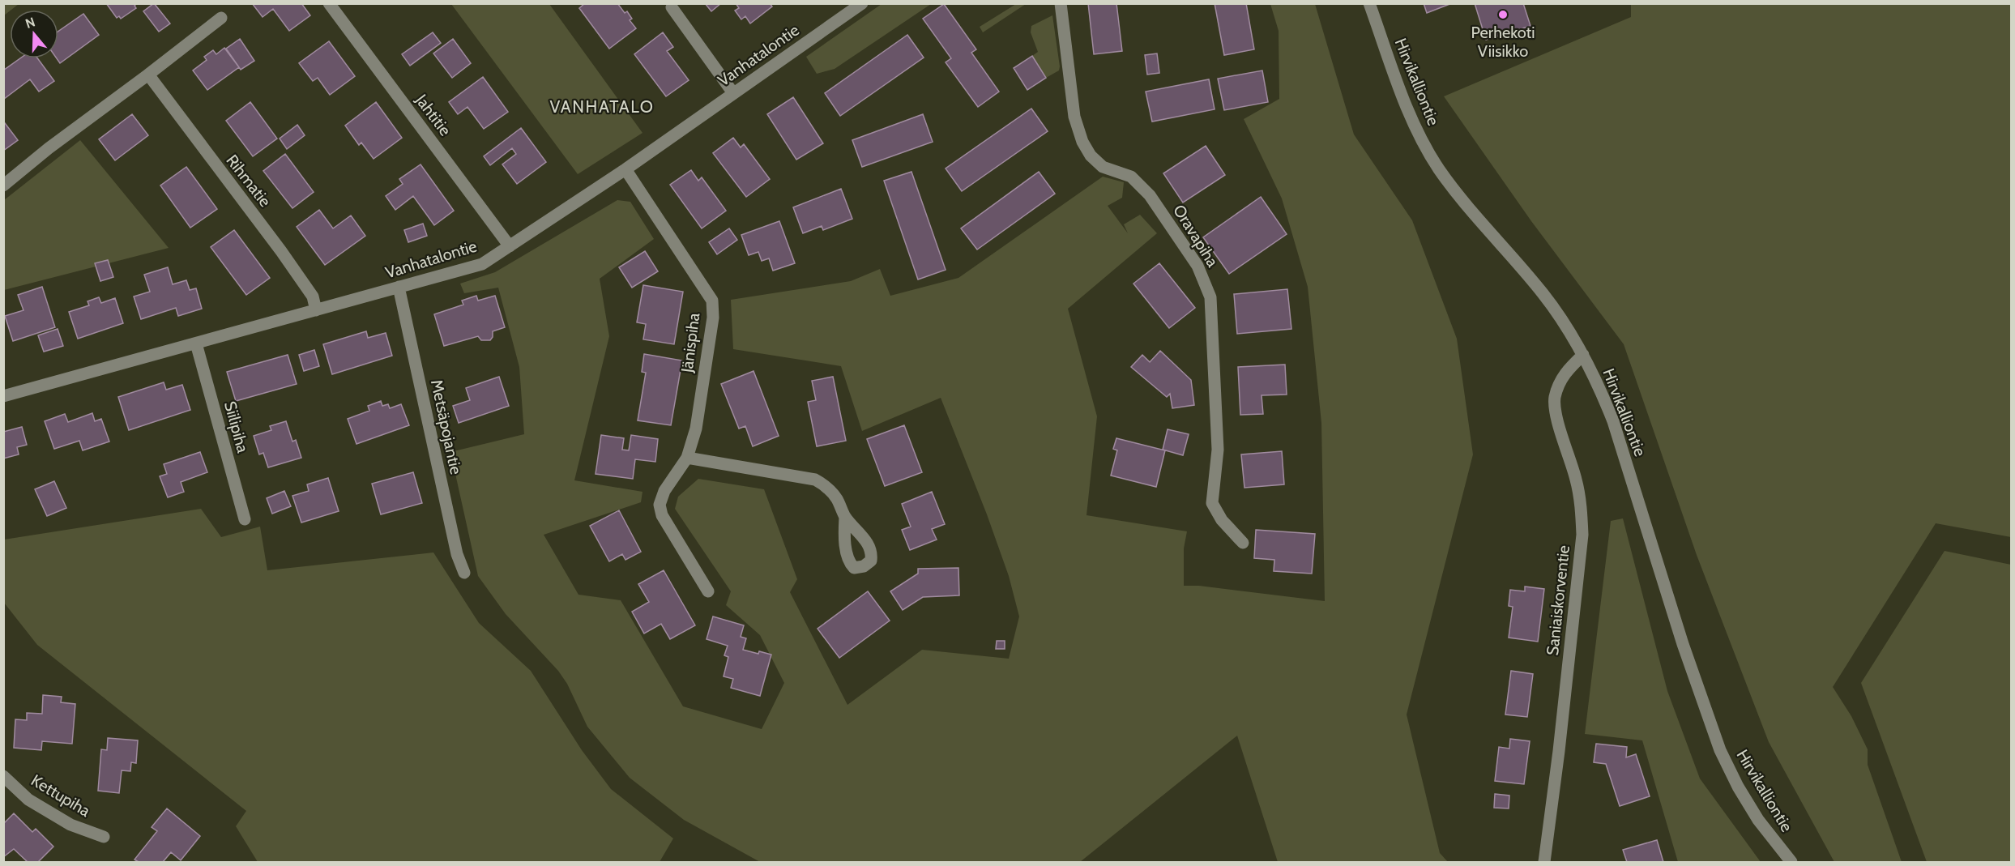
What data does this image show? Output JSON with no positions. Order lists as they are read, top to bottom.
{
  "streets": {
    "street": [
      "Vanhatalontie",
      "Hirvikalliontie",
      "Jahtitie",
      "Rihmatie",
      "Oravapiha",
      "Jänispiha",
      "Siilipiha",
      "Metsäpojantie",
      "Saniaiskorventie",
      "Kettupiha"
    ]
  },
  "crossings": [
    ["Vanhatalontie", "Jahtitie"],
    ["Vanhatalontie", "Rihmatie"],
    ["Vanhatalontie", "Jänispiha"],
    ["Vanhatalontie", "Siilipiha"],
    ["Vanhatalontie", "Metsäpojantie"],
    ["Hirvikalliontie", "Saniaiskorventie"]
  ],
  "districts": ["VANHATALO"],
  "places": ["Perhekoti Viisikko"],
  "north": "top"
}
